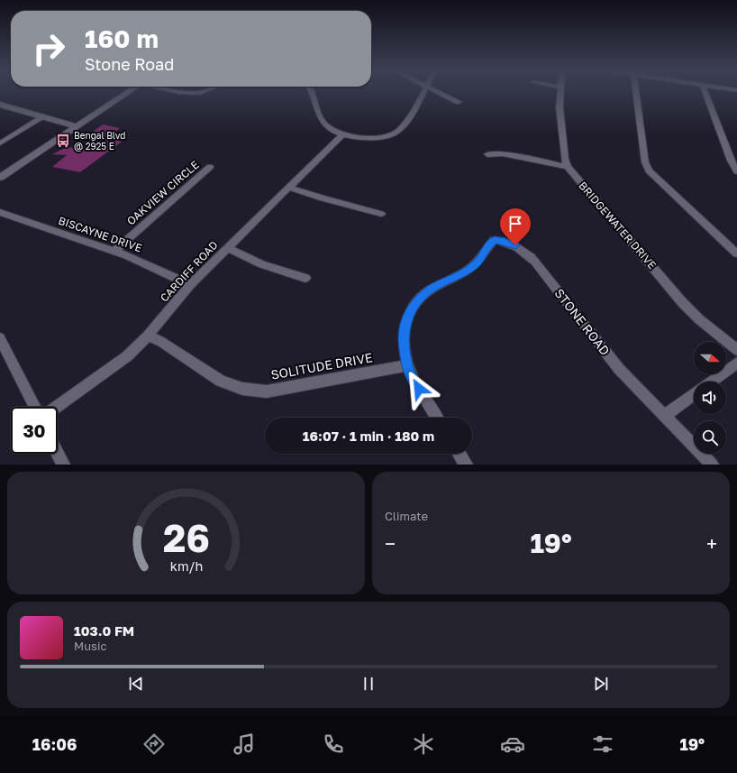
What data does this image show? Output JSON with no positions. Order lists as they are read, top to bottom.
{
  "streets": {
    "street": [
      "OAKVIEW CIRCLE",
      "BRIDGEWATER DRIVE",
      "BISCAYNE DRIVE",
      "CARDIFF ROAD",
      "STONE ROAD",
      "SOLITUDE DRIVE"
    ]
  },
  "crossings": [
    ["OAKVIEW CIRCLE", "BISCAYNE DRIVE"],
    ["BISCAYNE DRIVE", "CARDIFF ROAD"],
    ["CARDIFF ROAD", "SOLITUDE DRIVE"],
    ["STONE ROAD", "SOLITUDE DRIVE"]
  ],
  "places": {
    "bus stop": ["Bengal Blvd @ 2925 E"]
  },
  "north": "right",
  "page": {
    "turn": ["160 m", "Stone Road"],
    "limit": "30",
    "trip": "16:07 · 1 min · 180 m",
    "tile": "Climate",
    "heat": ["−", "19°", "+"],
    "song": ["103.0 FM", "Music"],
    "tabs": ["16:06", "19°"],
    "gauge": ["26", "km/h"]
  }
}
